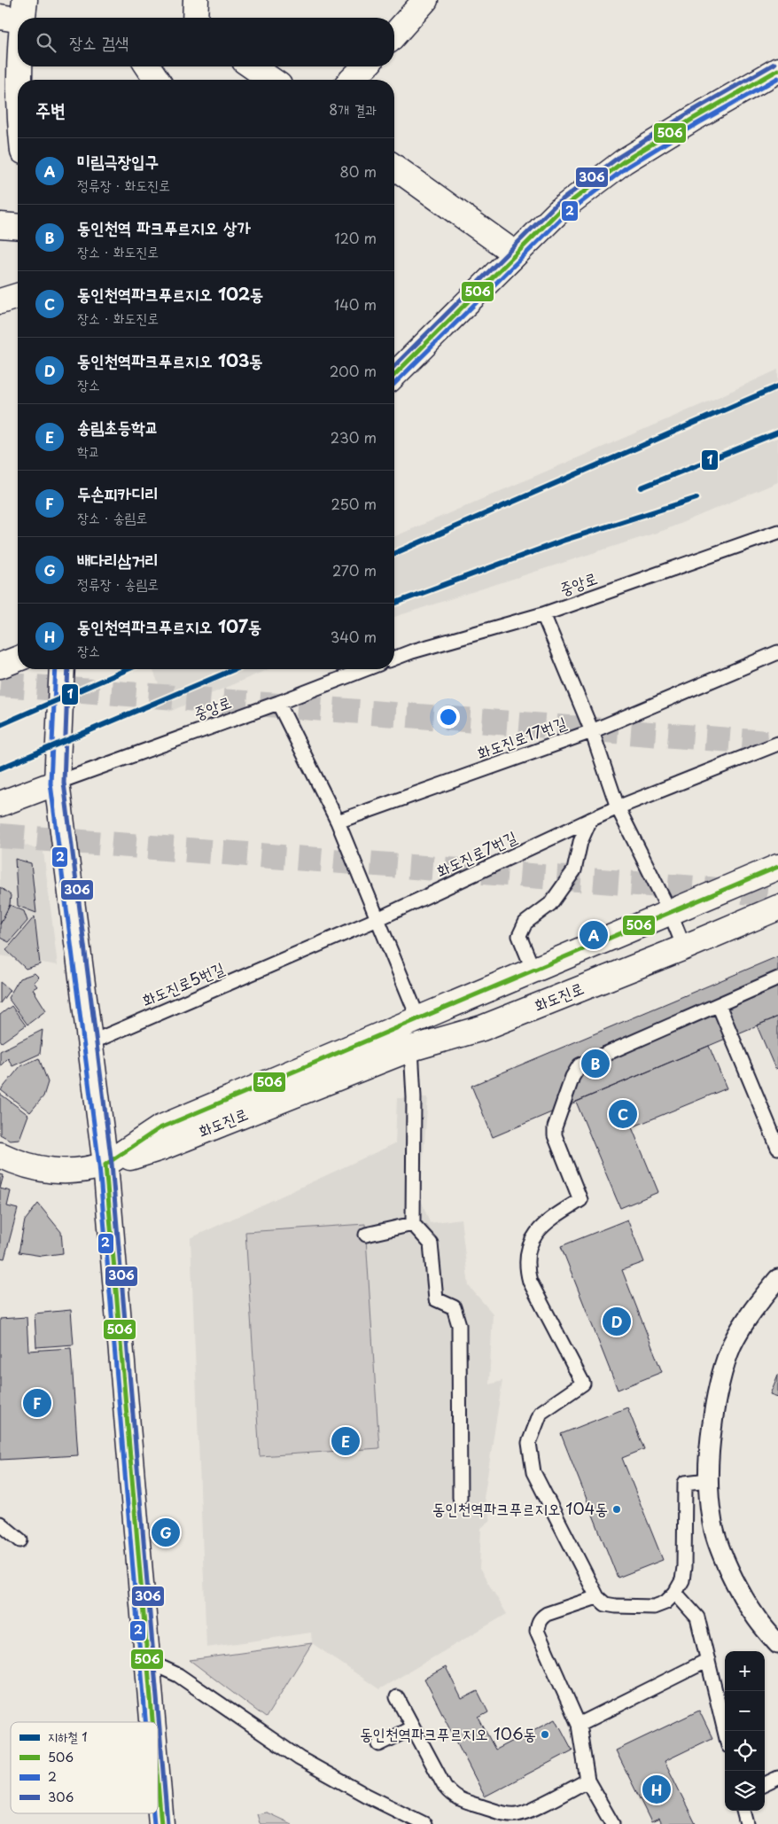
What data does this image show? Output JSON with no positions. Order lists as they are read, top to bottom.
{
  "streets": {
    "street": ["화도진로"],
    "lane": [
      "중앙로",
      "화도진로17번길",
      "화도진로7번길",
      "화도진로5번길"
    ]
  },
  "crossings": [
    ["중앙로", "화도진로17번길"],
    ["화도진로17번길", "화도진로"],
    ["화도진로7번길", "화도진로5번길"]
  ],
  "places": ["동인천역파크푸르지오 104동", "동인천역파크푸르지오 106동"],
  "lines": [
    "transit line 306",
    "transit line 506",
    "transit line 2",
    "metro line 1"
  ],
  "legend": [
    "지하철 1",
    "506",
    "2",
    "306"
  ],
  "page": {
    "search": "장소 검색",
    "heading": ["주변", "8개 결과"],
    "list": [
      {
        "mark": "A",
        "name": "미림극장입구",
        "note": "정류장 · 화도진로",
        "value": "80 m"
      },
      {
        "mark": "B",
        "name": "동인천역 파크푸르지오 상가",
        "note": "장소 · 화도진로",
        "value": "120 m"
      },
      {
        "mark": "C",
        "name": "동인천역파크푸르지오 102동",
        "note": "장소 · 화도진로",
        "value": "140 m"
      },
      {
        "mark": "D",
        "name": "동인천역파크푸르지오 103동",
        "note": "장소",
        "value": "200 m"
      },
      {
        "mark": "E",
        "name": "송림초등학교",
        "note": "학교",
        "value": "230 m"
      },
      {
        "mark": "F",
        "name": "두손피카디리",
        "note": "장소 · 송림로",
        "value": "250 m"
      },
      {
        "mark": "G",
        "name": "배다리삼거리",
        "note": "정류장 · 송림로",
        "value": "270 m"
      },
      {
        "mark": "H",
        "name": "동인천역파크푸르지오 107동",
        "note": "장소",
        "value": "340 m"
      }
    ],
    "pins": [
      "A",
      "B",
      "C",
      "D",
      "F",
      "E",
      "G",
      "H"
    ],
    "map_buttons": ["+", "−"]
  }
}
